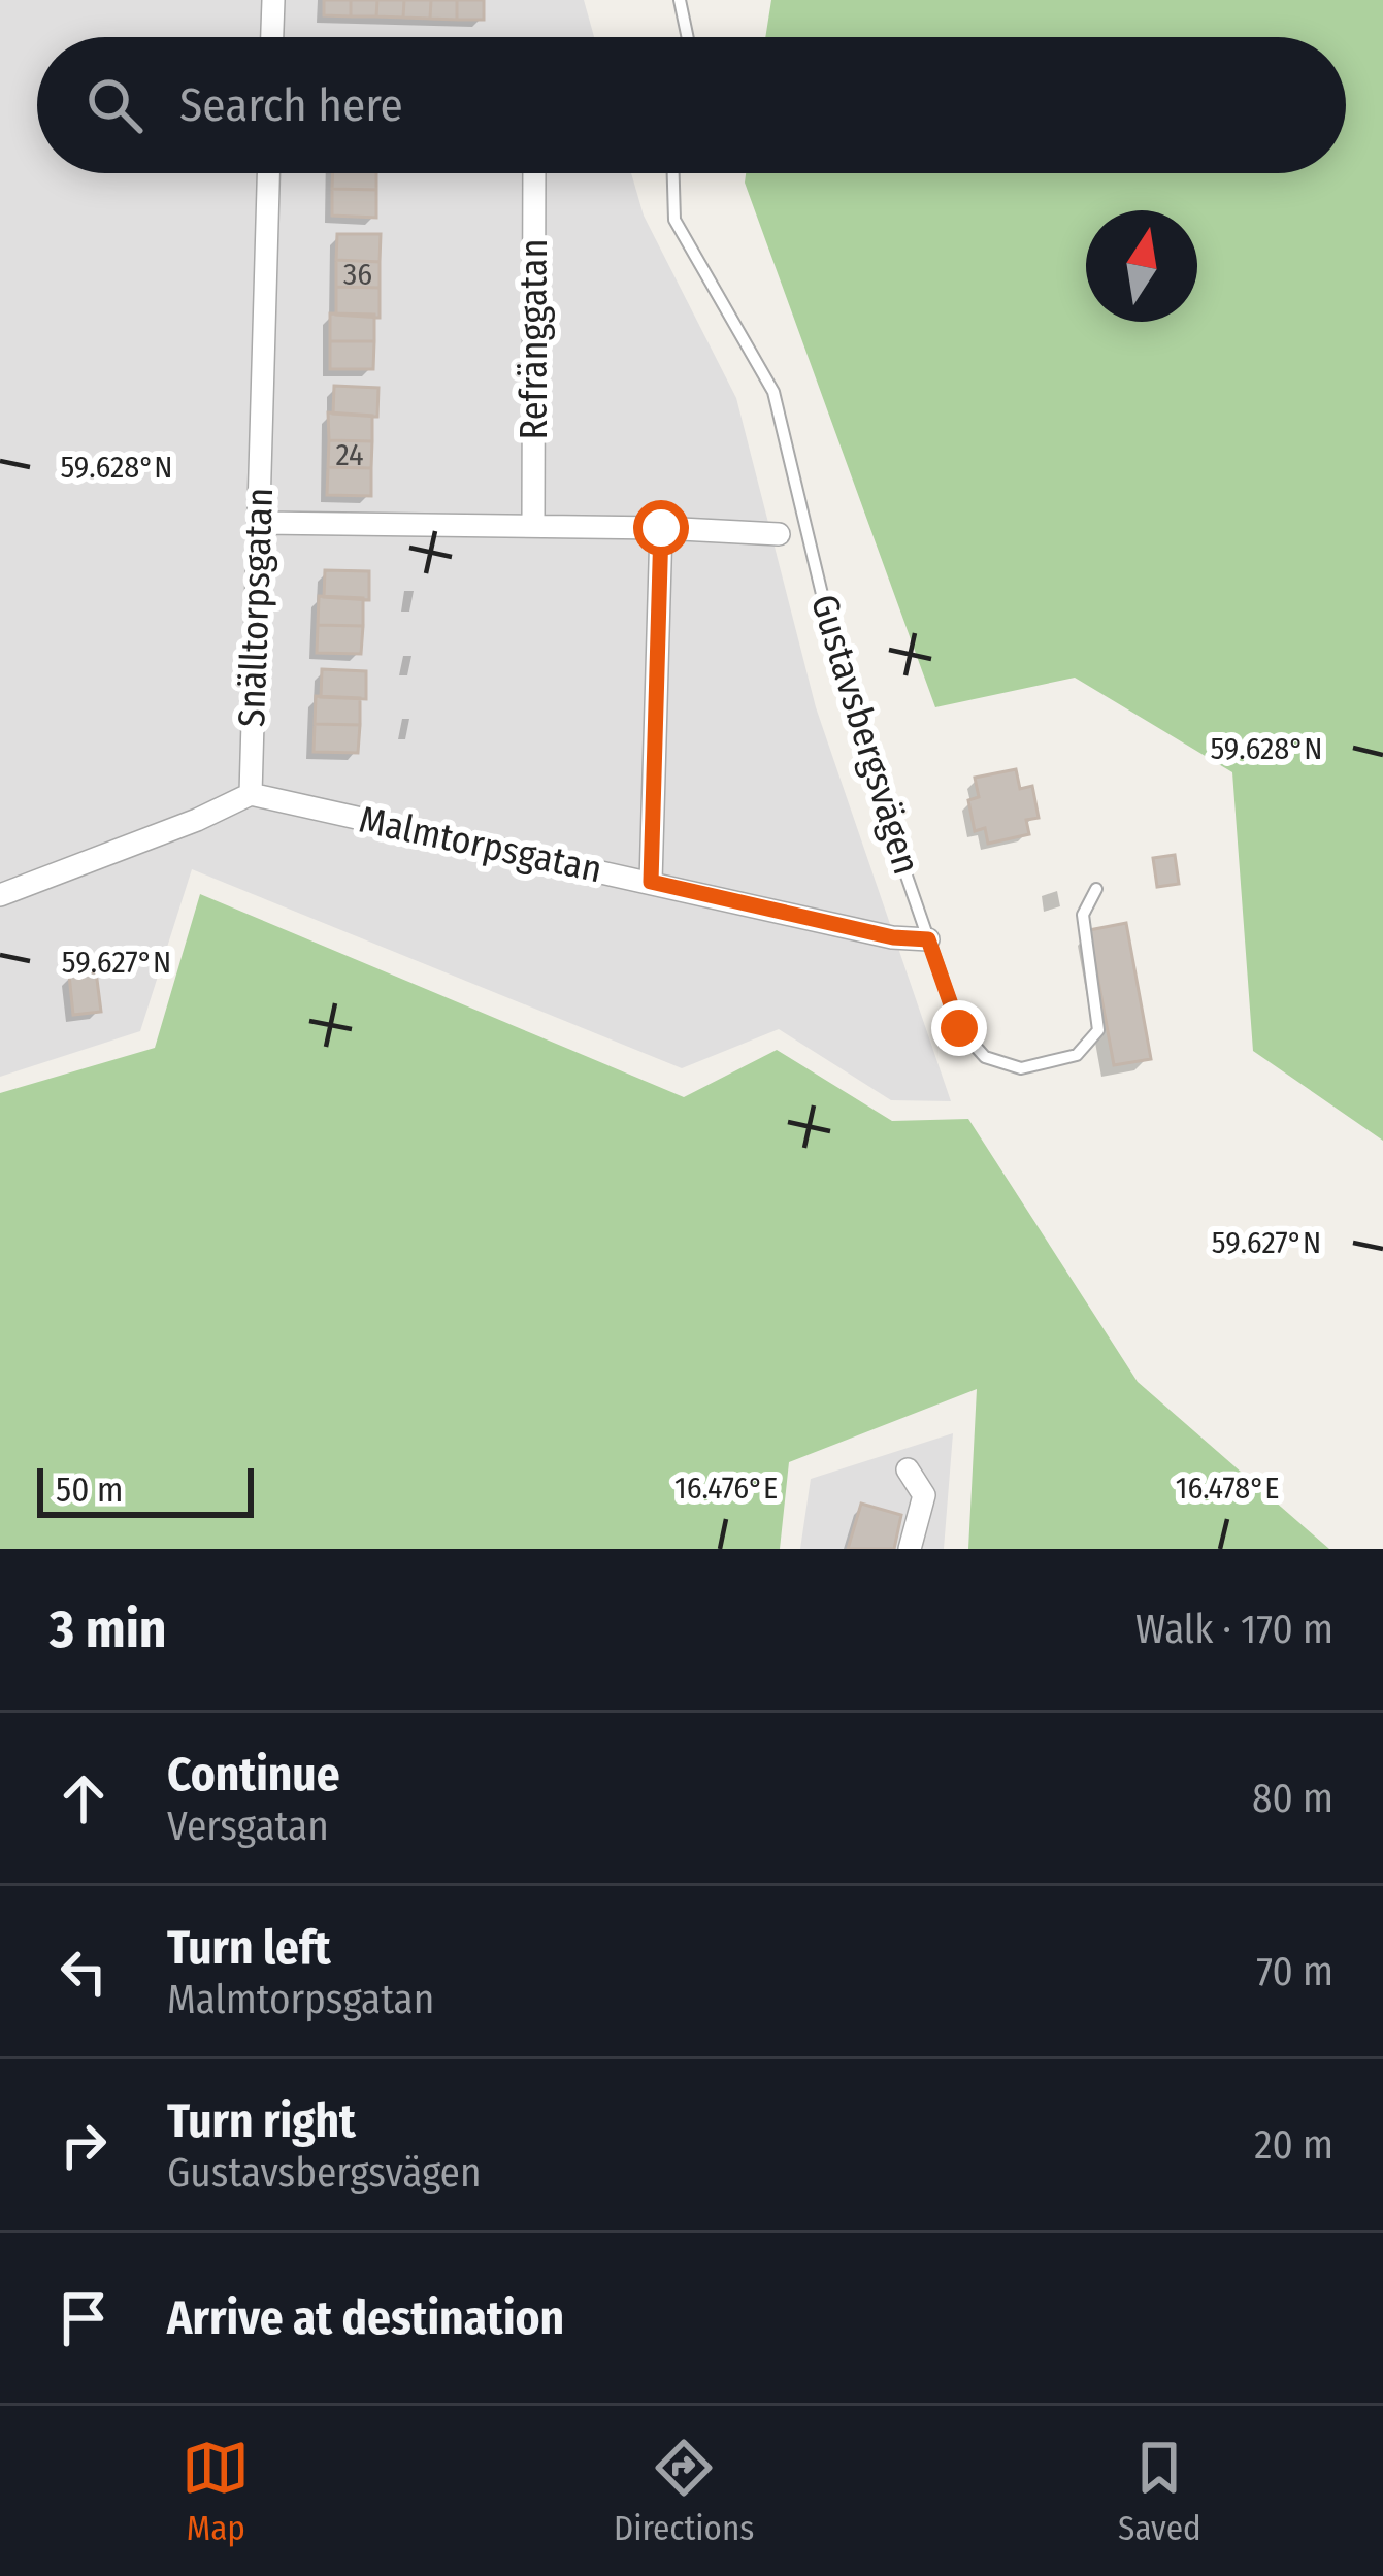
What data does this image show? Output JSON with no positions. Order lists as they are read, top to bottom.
{
  "streets": {
    "street": ["Refränggatan", "Snälltorpsgatan", "Malmtorpsgatan"],
    "lane": ["Gustavsbergsvägen"]
  },
  "crossings": [
    ["Snälltorpsgatan", "Malmtorpsgatan"],
    ["Gustavsbergsvägen", "Malmtorpsgatan"]
  ],
  "house_numbers": ["36", "24"],
  "scale_bar": "50 m",
  "north": "top",
  "page": {
    "search": "Search here",
    "scale": "50 m",
    "heading": ["3 min", "Walk · 170 m"],
    "list": [
      ["Continue", "Versgatan", "80 m"],
      ["Turn left", "Malmtorpsgatan", "70 m"],
      ["Turn right", "Gustavsbergsvägen", "20 m"],
      "Arrive at destination"
    ],
    "nav": ["Map", "Directions", "Saved"]
  },
  "coordinates": [
    "59.628°N",
    "59.627°N",
    "16.476°E",
    "16.478°E"
  ]
}
